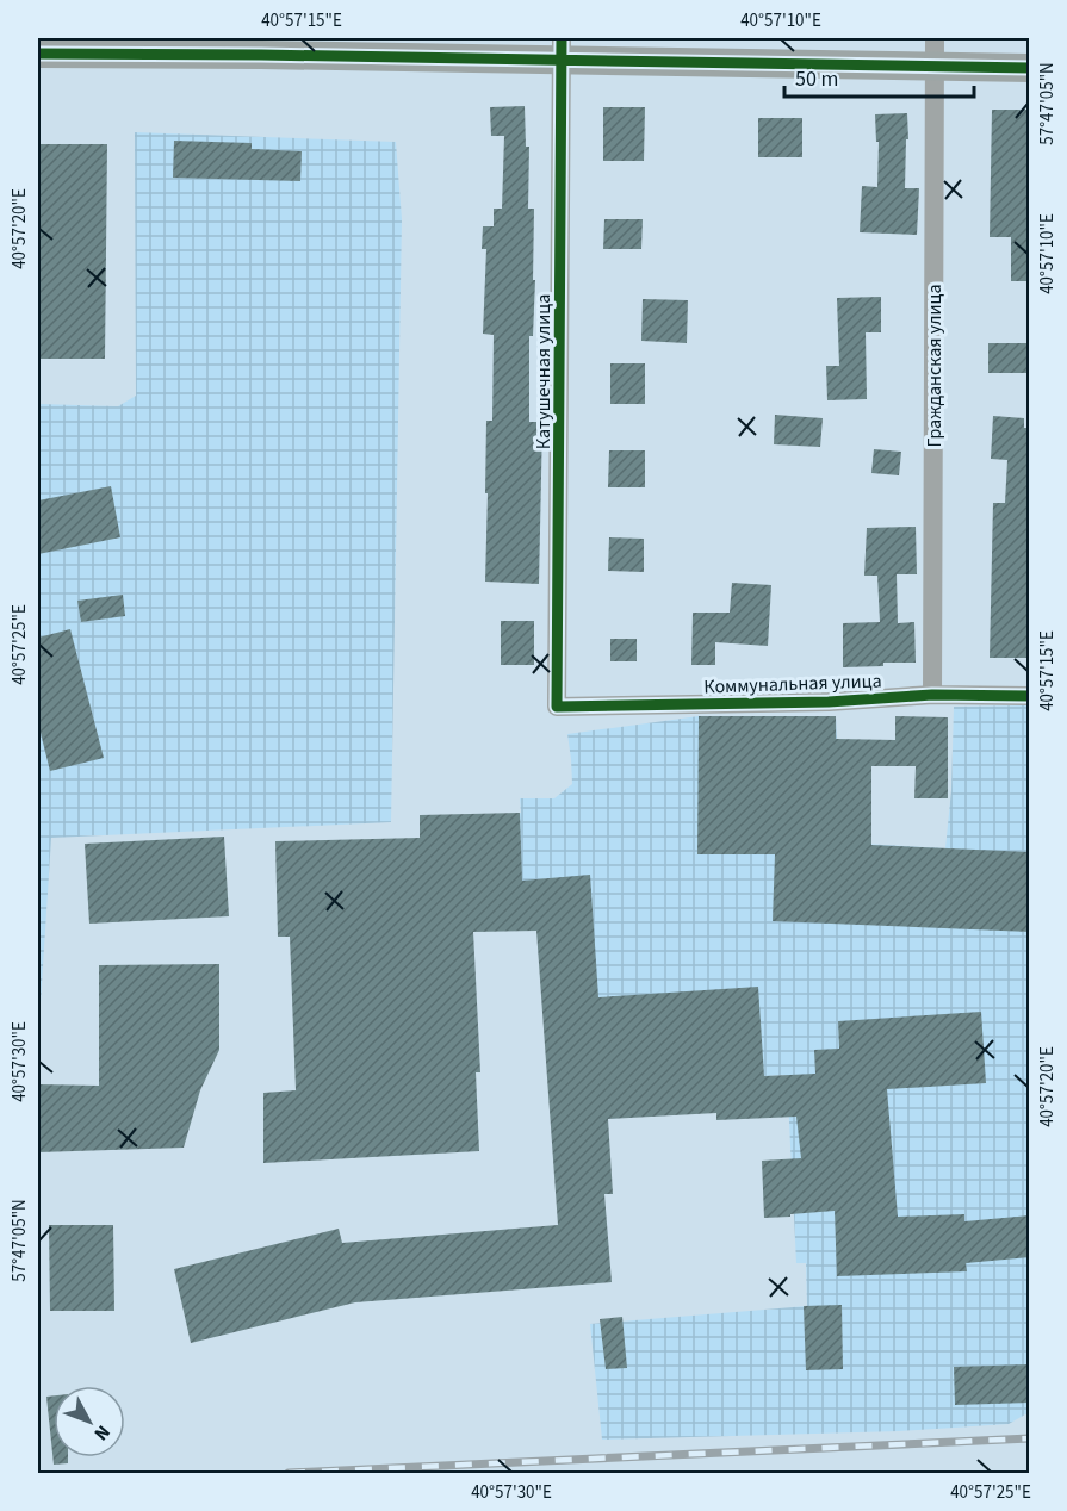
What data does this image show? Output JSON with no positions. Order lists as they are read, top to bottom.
{
  "streets": {
    "street": ["Гражданская улица", "Катушечная улица", "Коммунальная улица"]
  },
  "crossings": [
    ["Гражданская улица", "Коммунальная улица"],
    ["Катушечная улица", "Коммунальная улица"]
  ],
  "scale_bar": "50 m",
  "north": "bottom right",
  "coordinates": [
    "40°57'15\"E",
    "40°57'10\"E",
    "57°47'05\"N",
    "40°57'20\"E",
    "40°57'25\"E",
    "40°57'30\"E"
  ]
}
